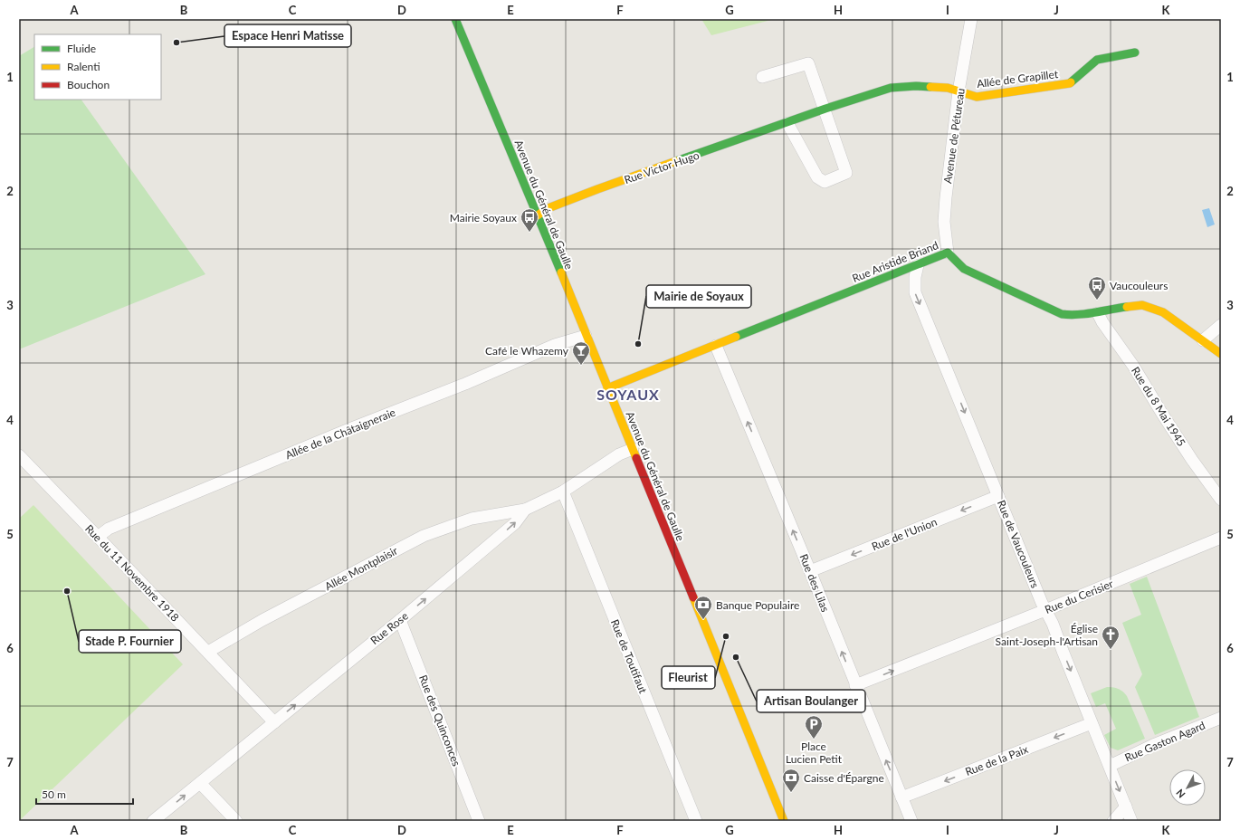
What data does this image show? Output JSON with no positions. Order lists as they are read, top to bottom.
{
  "streets": {
    "street": [
      "Allée de Grapillet",
      "Avenue de Pétureau",
      "Rue Victor Hugo",
      "Avenue du Général de Gaulle",
      "Rue Aristide Briand",
      "Rue du 8 Mai 1945",
      "Allée de la Châtaigneraie",
      "Rue de l'Union",
      "Rue de Vaucouleurs",
      "Allée Montplaisir",
      "Rue du 11 Novembre 1918",
      "Rue des Lilas",
      "Rue du Cerisier",
      "Rue Rose",
      "Rue de Toutifaut",
      "Rue des Quinconces",
      "Rue Gaston Agard",
      "Rue de la Paix"
    ]
  },
  "crossings": [
    ["Allée de Grapillet", "Avenue de Pétureau"],
    ["Allée de Grapillet", "Rue Victor Hugo"],
    ["Avenue de Pétureau", "Rue Victor Hugo"],
    ["Avenue de Pétureau", "Rue Aristide Briand"],
    ["Rue Victor Hugo", "Avenue du Général de Gaulle"],
    ["Avenue du Général de Gaulle", "Rue Aristide Briand"],
    ["Avenue du Général de Gaulle", "Allée de la Châtaigneraie"],
    ["Avenue du Général de Gaulle", "Rue Rose"],
    ["Rue Aristide Briand", "Rue du 8 Mai 1945"],
    ["Rue Aristide Briand", "Rue de Vaucouleurs"],
    ["Rue Aristide Briand", "Rue des Lilas"],
    ["Allée de la Châtaigneraie", "Rue du 11 Novembre 1918"],
    ["Rue de l'Union", "Rue de Vaucouleurs"],
    ["Rue de l'Union", "Rue des Lilas"],
    ["Rue de Vaucouleurs", "Rue du Cerisier"],
    ["Rue de Vaucouleurs", "Rue Gaston Agard"],
    ["Rue de Vaucouleurs", "Rue de la Paix"],
    ["Allée Montplaisir", "Rue du 11 Novembre 1918"],
    ["Allée Montplaisir", "Rue Rose"],
    ["Rue du 11 Novembre 1918", "Rue Rose"],
    ["Rue des Lilas", "Rue du Cerisier"],
    ["Rue des Lilas", "Rue de la Paix"],
    ["Rue Rose", "Rue de Toutifaut"],
    ["Rue Rose", "Rue des Quinconces"]
  ],
  "one_way": [
    "Rue de l'Union",
    "Rue de Vaucouleurs",
    "Rue des Lilas",
    "Rue du Cerisier",
    "Rue Rose",
    "Rue de la Paix"
  ],
  "districts": ["SOYAUX"],
  "places": {
    "other": [
      "Espace Henri Matisse",
      "Mairie de Soyaux",
      "Stade P. Fournier",
      "Fleurist",
      "Artisan Boulanger"
    ],
    "bus stop": ["Mairie Soyaux", "Vaucouleurs"],
    "bar": ["Café le Whazemy"],
    "bank": ["Banque Populaire", "Caisse d'Épargne"],
    "church": ["Église Saint-Joseph-l'Artisan"],
    "parking": ["Place Lucien Petit"]
  },
  "legend": ["Fluide", "Ralenti", "Bouchon"],
  "scale_bar": "50 m",
  "north": "bottom left",
  "grid": {
    "columns": [
      "A",
      "B",
      "C",
      "D",
      "E",
      "F",
      "G",
      "H",
      "I",
      "J",
      "K"
    ],
    "rows": [
      "1",
      "2",
      "3",
      "4",
      "5",
      "6",
      "7"
    ]
  }
}
